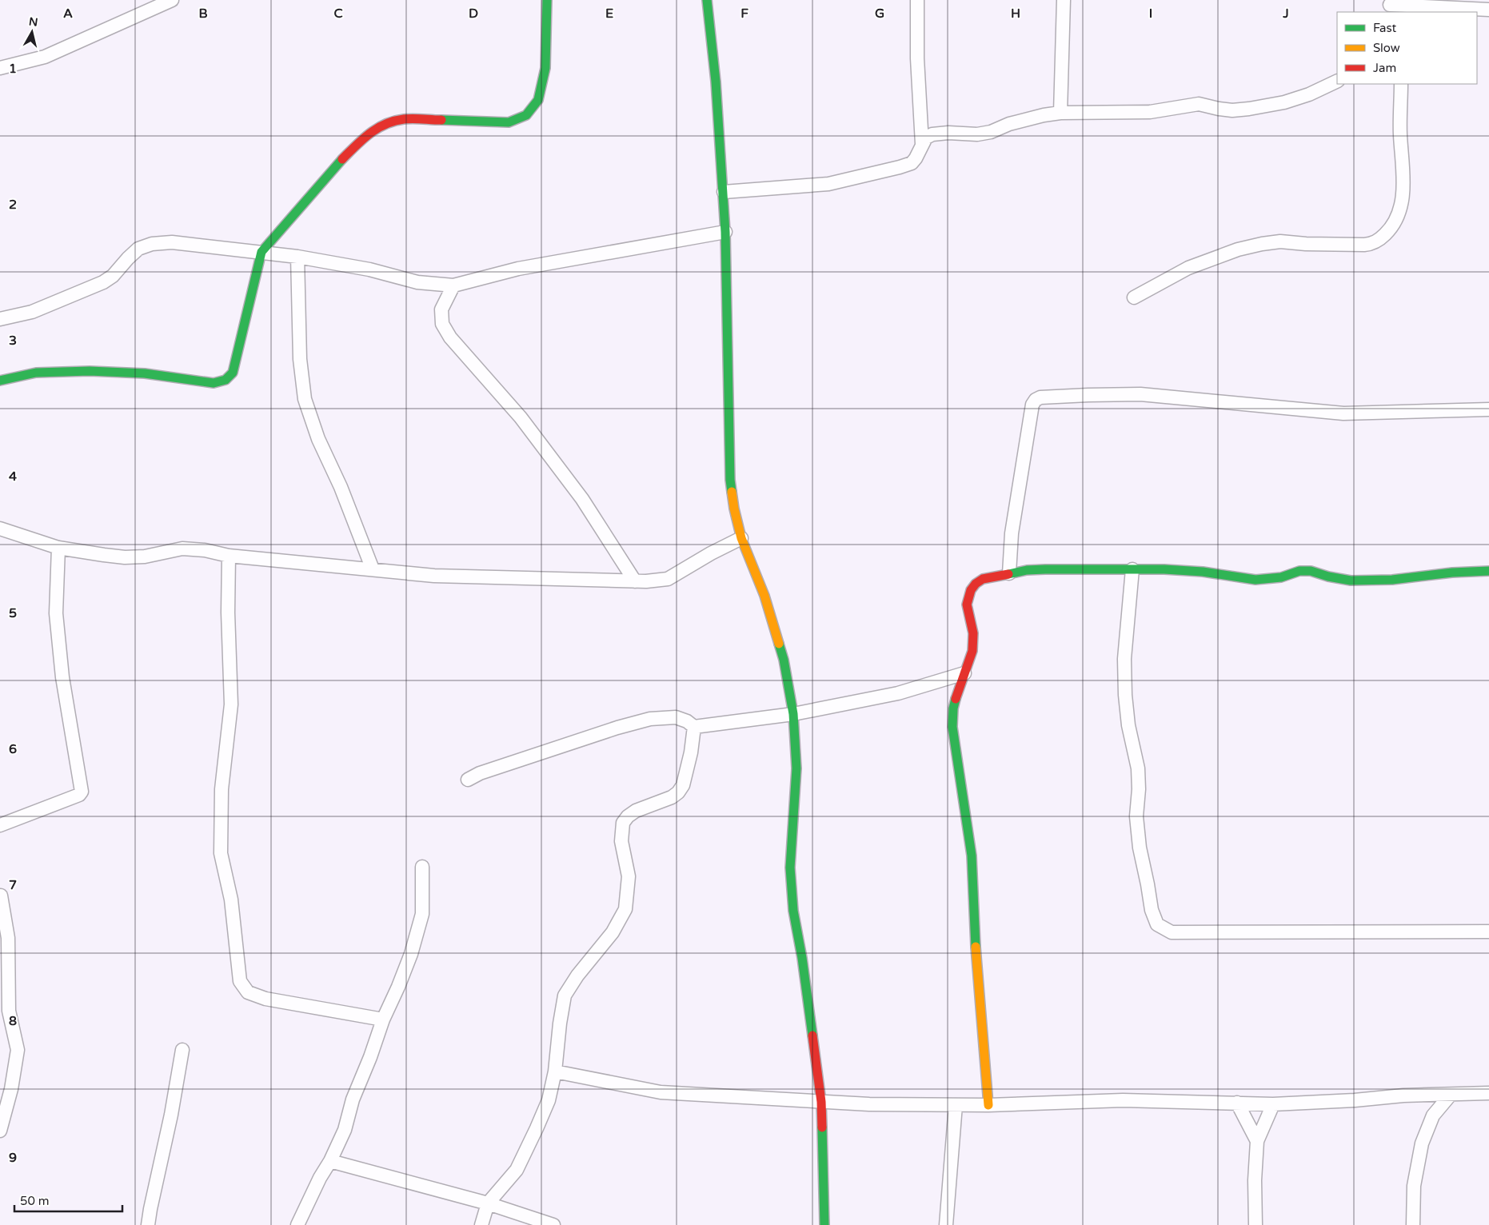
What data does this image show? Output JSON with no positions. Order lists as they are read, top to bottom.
{
  "legend": ["Fast", "Slow", "Jam"],
  "scale_bar": "50 m",
  "north": "top",
  "grid": {
    "columns": [
      "A",
      "B",
      "C",
      "D",
      "E",
      "F",
      "G",
      "H",
      "I",
      "J"
    ],
    "rows": [
      "1",
      "2",
      "3",
      "4",
      "5",
      "6",
      "7",
      "8",
      "9"
    ]
  }
}
